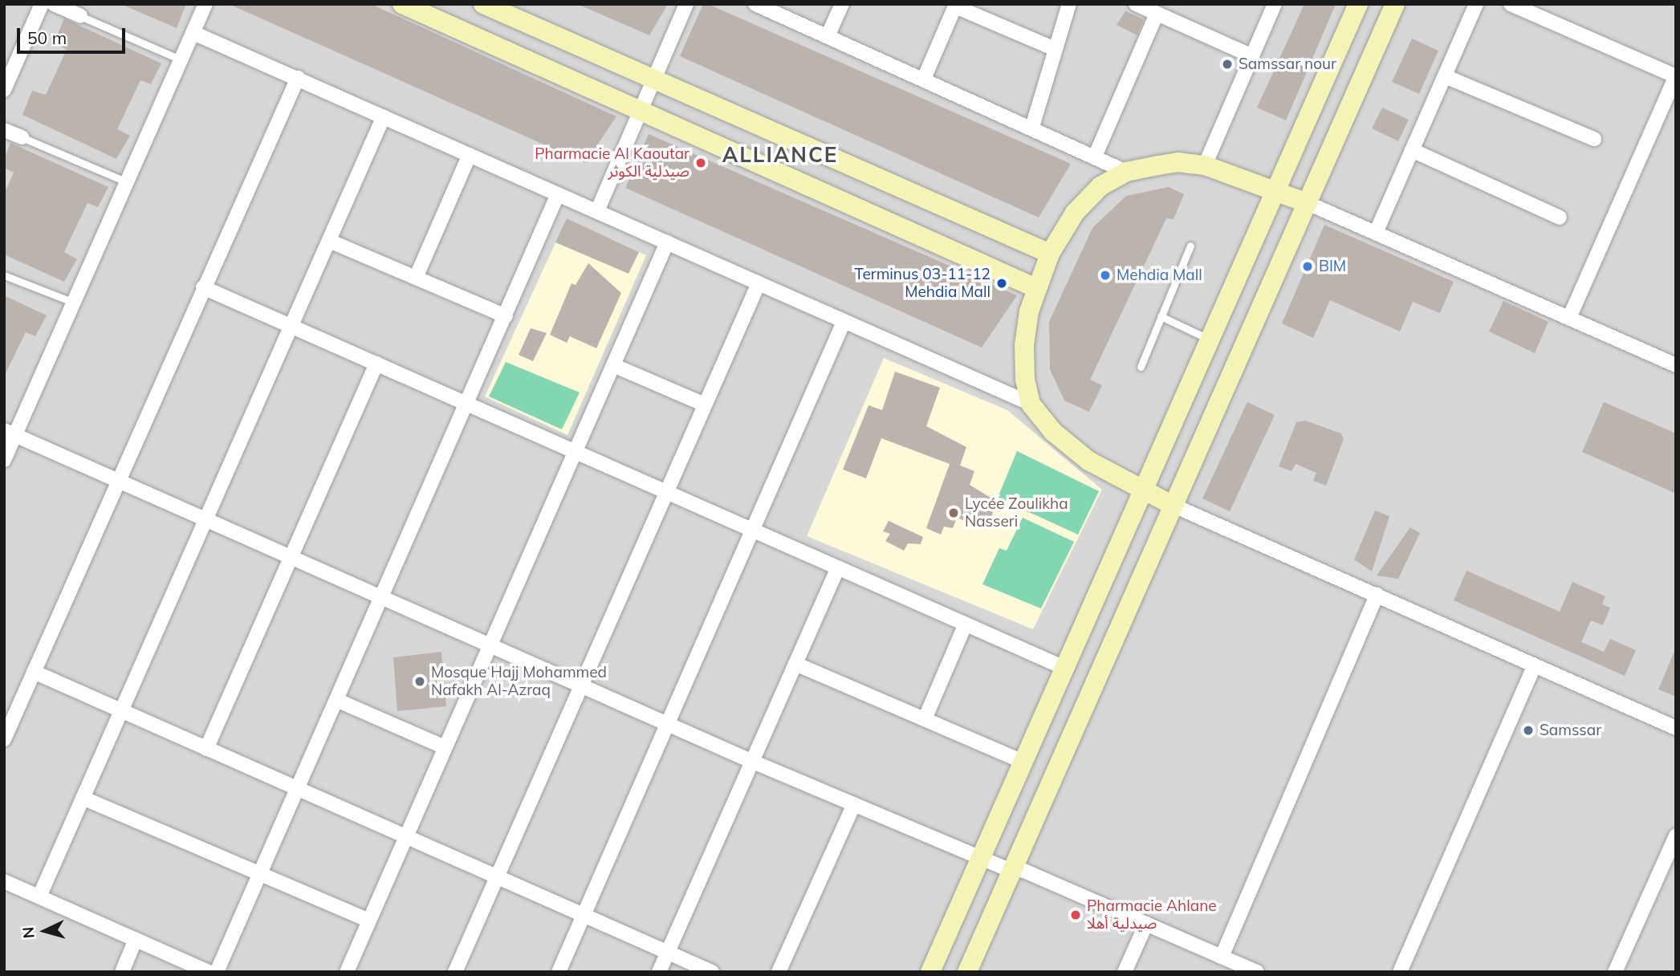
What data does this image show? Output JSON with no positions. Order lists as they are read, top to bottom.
{
  "districts": ["ALLIANCE"],
  "places": [
    "Samssar nour",
    "Pharmacie Al Kaoutar صيدلية الكوثر",
    "BIM",
    "Mehdia Mall",
    "Terminus 03-11-12 Mehdia Mall",
    "Lycée Zoulikha Nasseri",
    "Mosque Hajj Mohammed Nafakh Al-Azraq",
    "Samssar",
    "Pharmacie Ahlane صيدلية أهلا"
  ],
  "scale_bar": "50 m",
  "north": "left"
}
